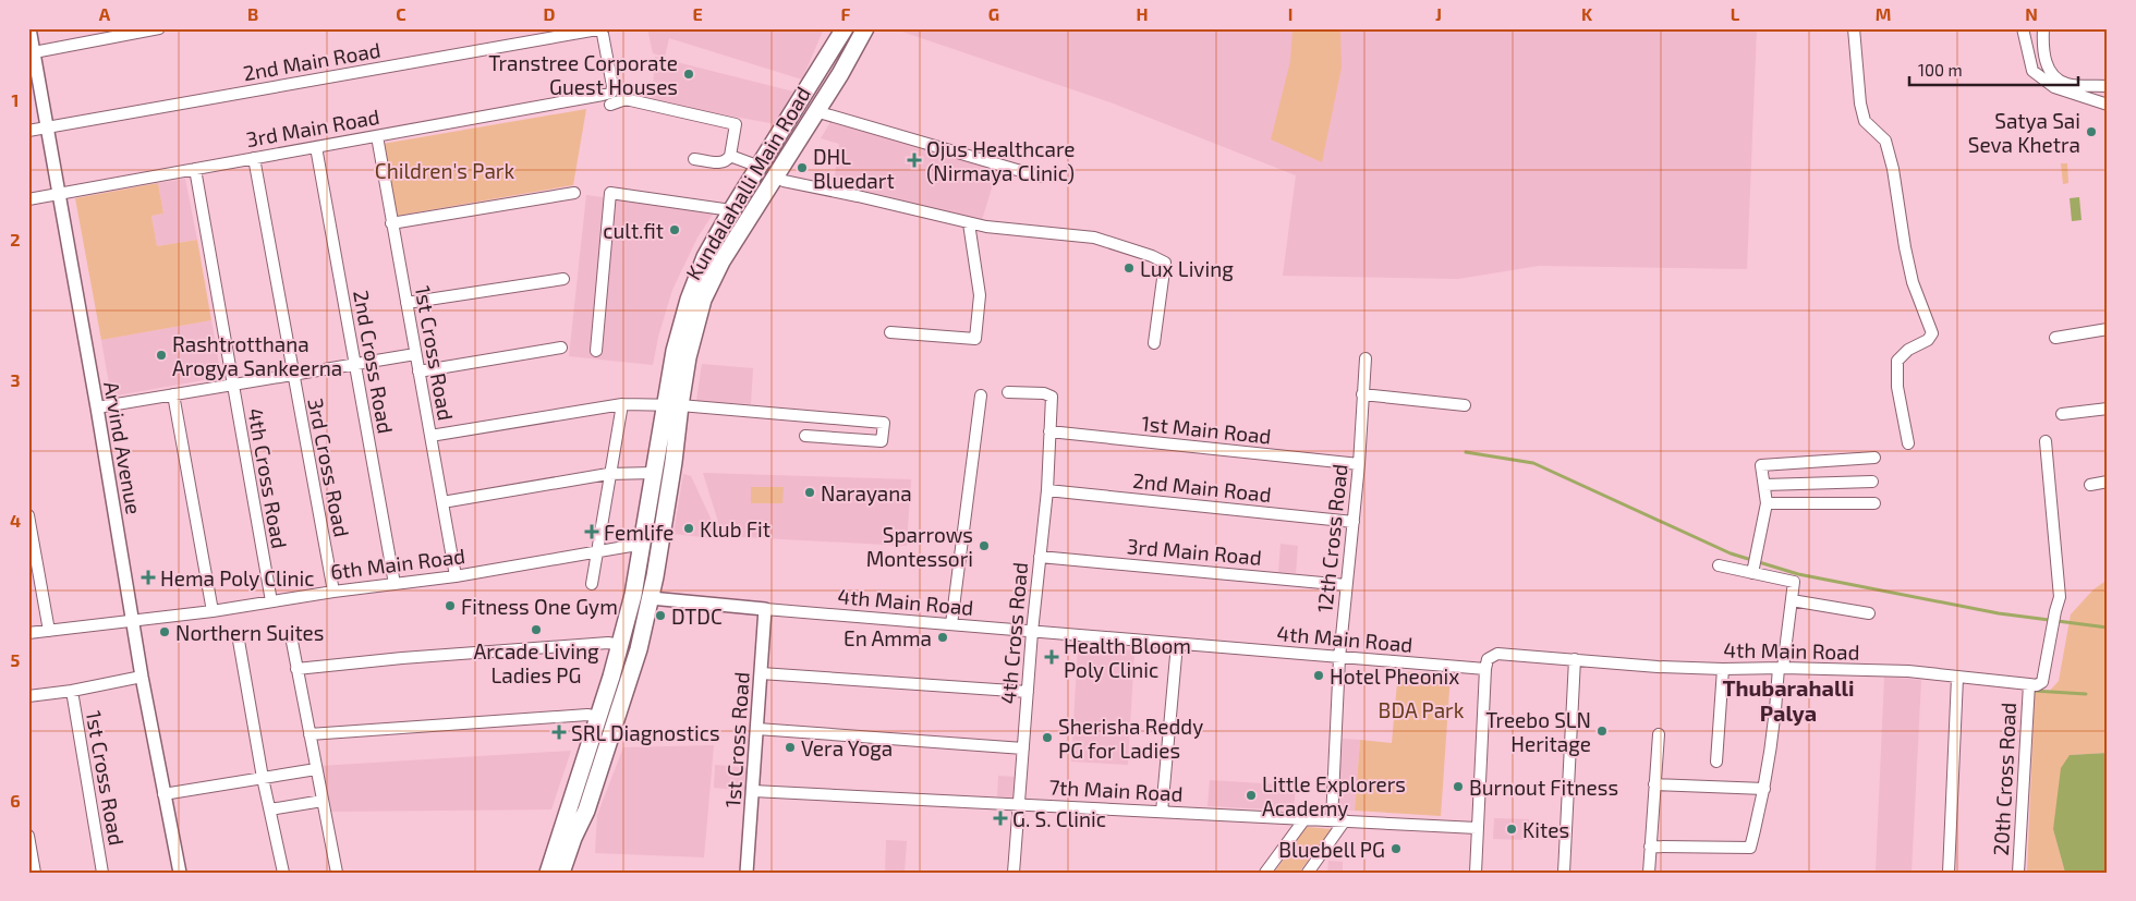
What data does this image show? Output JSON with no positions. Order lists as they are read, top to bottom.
{
  "streets": {
    "main road": ["Kundalahalli Main Road"],
    "street": [
      "2nd Main Road",
      "3rd Main Road",
      "1st Cross Road",
      "2nd Cross Road",
      "1st Main Road",
      "Arvind Avenue",
      "3rd Cross Road",
      "4th Cross Road",
      "12th Cross Road",
      "6th Main Road",
      "4th Main Road",
      "20th Cross Road",
      "7th Main Road"
    ]
  },
  "crossings": [
    ["2nd Main Road", "3rd Main Road"],
    ["2nd Main Road", "Arvind Avenue"],
    ["2nd Main Road", "4th Cross Road"],
    ["2nd Main Road", "12th Cross Road"],
    ["3rd Main Road", "1st Cross Road"],
    ["3rd Main Road", "2nd Cross Road"],
    ["3rd Main Road", "Arvind Avenue"],
    ["3rd Main Road", "3rd Cross Road"],
    ["3rd Main Road", "4th Cross Road"],
    ["3rd Main Road", "12th Cross Road"],
    ["Kundalahalli Main Road", "6th Main Road"],
    ["Kundalahalli Main Road", "4th Main Road"],
    ["1st Cross Road", "6th Main Road"],
    ["1st Cross Road", "4th Main Road"],
    ["1st Cross Road", "7th Main Road"],
    ["2nd Cross Road", "6th Main Road"],
    ["1st Main Road", "4th Cross Road"],
    ["1st Main Road", "12th Cross Road"],
    ["Arvind Avenue", "6th Main Road"],
    ["3rd Cross Road", "6th Main Road"],
    ["4th Cross Road", "6th Main Road"],
    ["4th Cross Road", "4th Main Road"],
    ["4th Cross Road", "7th Main Road"],
    ["12th Cross Road", "4th Main Road"],
    ["12th Cross Road", "7th Main Road"],
    ["4th Main Road", "20th Cross Road"]
  ],
  "districts": ["Thubarahalli Palya"],
  "parks": ["Children's Park", "BDA Park"],
  "places": {
    "other": [
      "Transtree Corporate Guest Houses",
      "Satya Sai Seva Khetra",
      "DHL Bluedart",
      "cult.fit",
      "Lux Living",
      "Rashtrotthana Arogya Sankeerna",
      "Narayana",
      "Klub Fit",
      "Sparrows Montessori",
      "Fitness One Gym",
      "DTDC",
      "Arcade Living Ladies PG",
      "Northern Suites",
      "En Amma",
      "Hotel Pheonix",
      "Treebo SLN Heritage",
      "Sherisha Reddy PG for Ladies",
      "Vera Yoga",
      "Burnout Fitness",
      "Little Explorers Academy",
      "Kites",
      "Bluebell PG"
    ],
    "health": [
      "Ojus Healthcare (Nirmaya Clinic)",
      "Femlife",
      "Hema Poly Clinic",
      "Health Bloom Poly Clinic",
      "SRL Diagnostics",
      "G. S. Clinic"
    ]
  },
  "scale_bar": "100 m",
  "grid": {
    "columns": [
      "A",
      "B",
      "C",
      "D",
      "E",
      "F",
      "G",
      "H",
      "I",
      "J",
      "K",
      "L",
      "M",
      "N"
    ],
    "rows": [
      "1",
      "2",
      "3",
      "4",
      "5",
      "6"
    ]
  }
}
